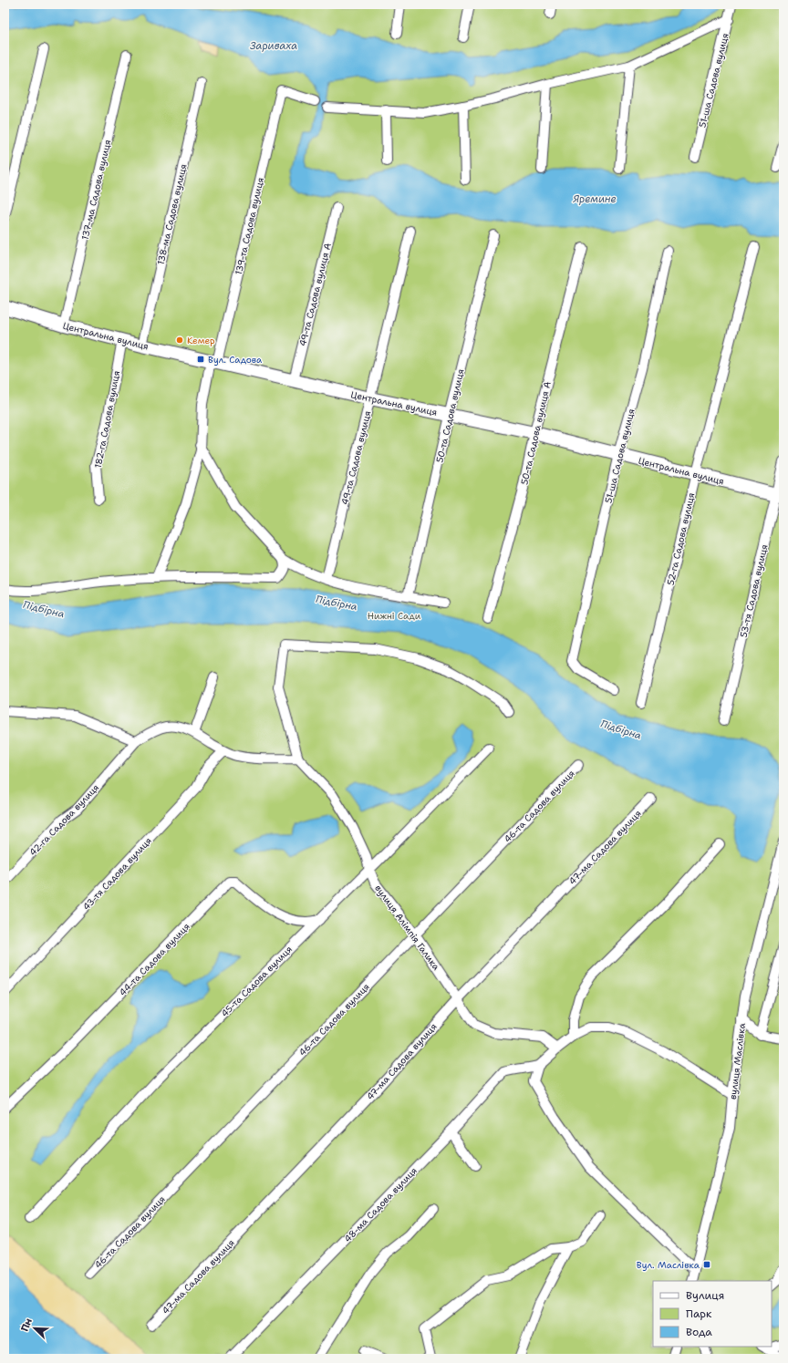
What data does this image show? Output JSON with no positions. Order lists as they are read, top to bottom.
{
  "streets": {
    "street": [
      "51-ша Садова вулиця",
      "137-ма Садова вулиця",
      "138-ма Садова вулиця",
      "139-та Садова вулиця",
      "49-та Садова вулиця А",
      "Центральна вулиця",
      "50-та Садова вулиця",
      "182-га Садова вулиця",
      "50-та Садова вулиця А",
      "49-та Садова вулиця",
      "52-га Садова вулиця",
      "53-тя Садова вулиця",
      "46-та Садова вулиця",
      "42-га Садова вулиця",
      "47-ма Садова вулиця",
      "43-тя Садова вулиця",
      "вулиця Алімпія Галика",
      "44-та Садова вулиця",
      "45-та Садова вулиця",
      "вулиця Маслівка",
      "48-ма Садова вулиця"
    ]
  },
  "crossings": [
    ["51-ша Садова вулиця", "Центральна вулиця"],
    ["137-ма Садова вулиця", "Центральна вулиця"],
    ["138-ма Садова вулиця", "Центральна вулиця"],
    ["139-та Садова вулиця", "Центральна вулиця"],
    ["49-та Садова вулиця А", "Центральна вулиця"],
    ["Центральна вулиця", "50-та Садова вулиця"],
    ["Центральна вулиця", "182-га Садова вулиця"],
    ["Центральна вулиця", "50-та Садова вулиця А"],
    ["Центральна вулиця", "49-та Садова вулиця"],
    ["Центральна вулиця", "52-га Садова вулиця"],
    ["Центральна вулиця", "53-тя Садова вулиця"],
    ["46-та Садова вулиця", "вулиця Алімпія Галика"],
    ["47-ма Садова вулиця", "вулиця Алімпія Галика"],
    ["вулиця Алімпія Галика", "45-та Садова вулиця"],
    ["44-та Садова вулиця", "45-та Садова вулиця"]
  ],
  "water": ["Зариваха", "Яремине", "Підбірна"],
  "parks": ["Нижні Сади"],
  "places": {
    "other": ["Кемер"],
    "transit": ["Вул. Садова", "Вул. Маслівка"]
  },
  "legend": ["Вулиця", "Парк", "Вода"],
  "north": "top left"
}
